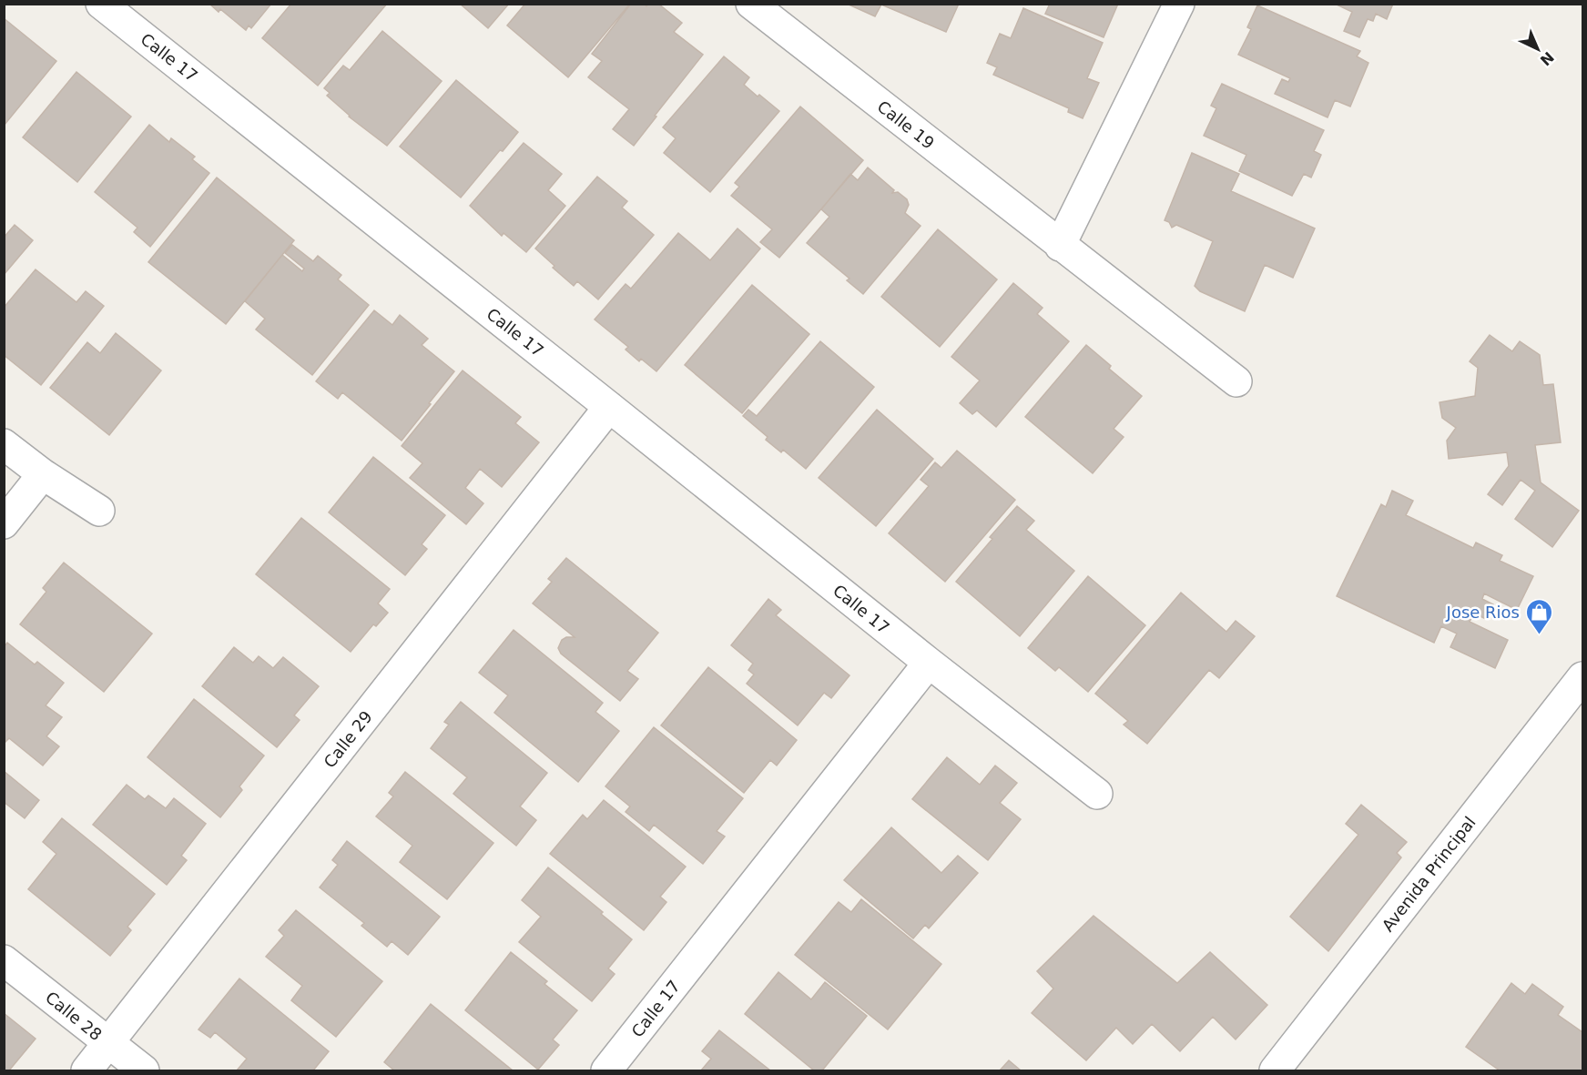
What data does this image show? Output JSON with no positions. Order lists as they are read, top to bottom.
{
  "streets": {
    "street": [
      "Calle 17",
      "Calle 19",
      "Calle 29",
      "Avenida Principal",
      "Calle 28"
    ]
  },
  "crossings": [
    ["Calle 17", "Calle 29"],
    ["Calle 29", "Calle 28"]
  ],
  "places": {
    "shop": ["Jose Rios"]
  },
  "north": "bottom right"
}
